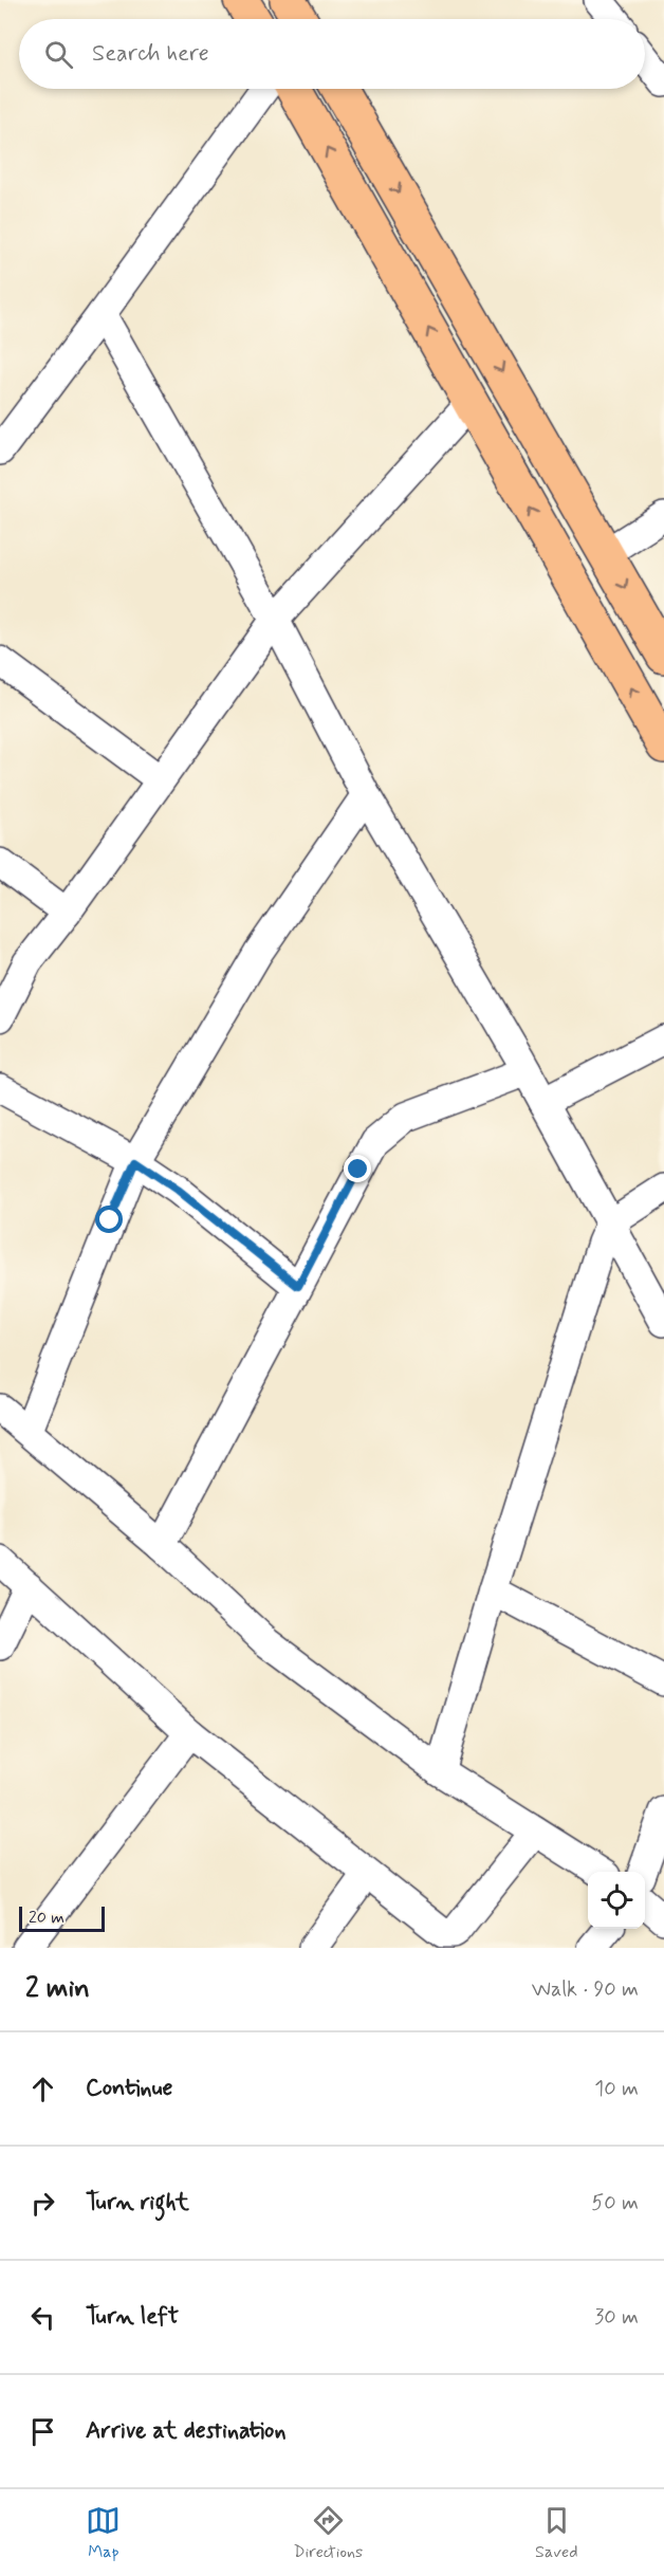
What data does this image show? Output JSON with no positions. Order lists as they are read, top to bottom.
{
  "scale_bar": "20 m",
  "page": {
    "search": "Search here",
    "scale": "20 m",
    "heading": ["2 min", "Walk · 90 m"],
    "list": [
      ["Continue", "10 m"],
      ["Turn right", "50 m"],
      ["Turn left", "30 m"],
      "Arrive at destination"
    ],
    "nav": ["Map", "Directions", "Saved"]
  }
}
